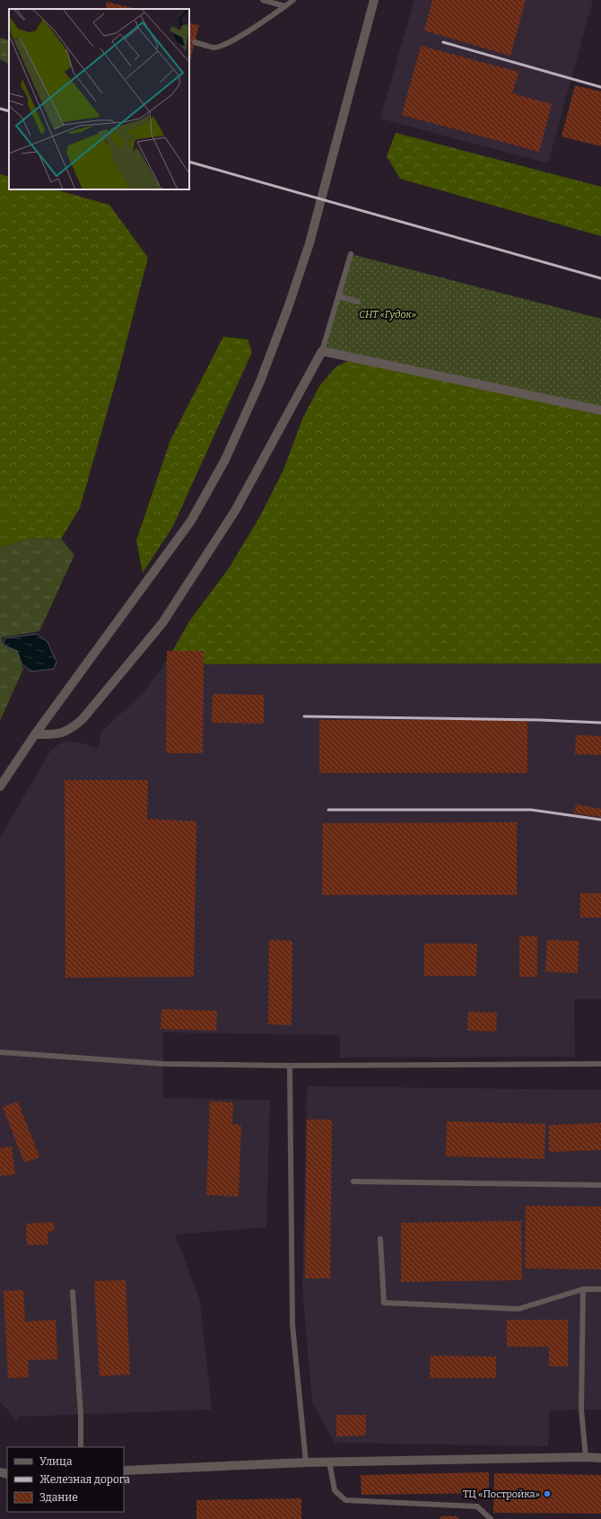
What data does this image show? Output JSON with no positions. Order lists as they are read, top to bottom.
{
  "parks": ["СНТ «Гудок»"],
  "places": ["ТЦ «Постройка»"],
  "legend": ["Улица", "Железная дорога", "Здание"]
}
